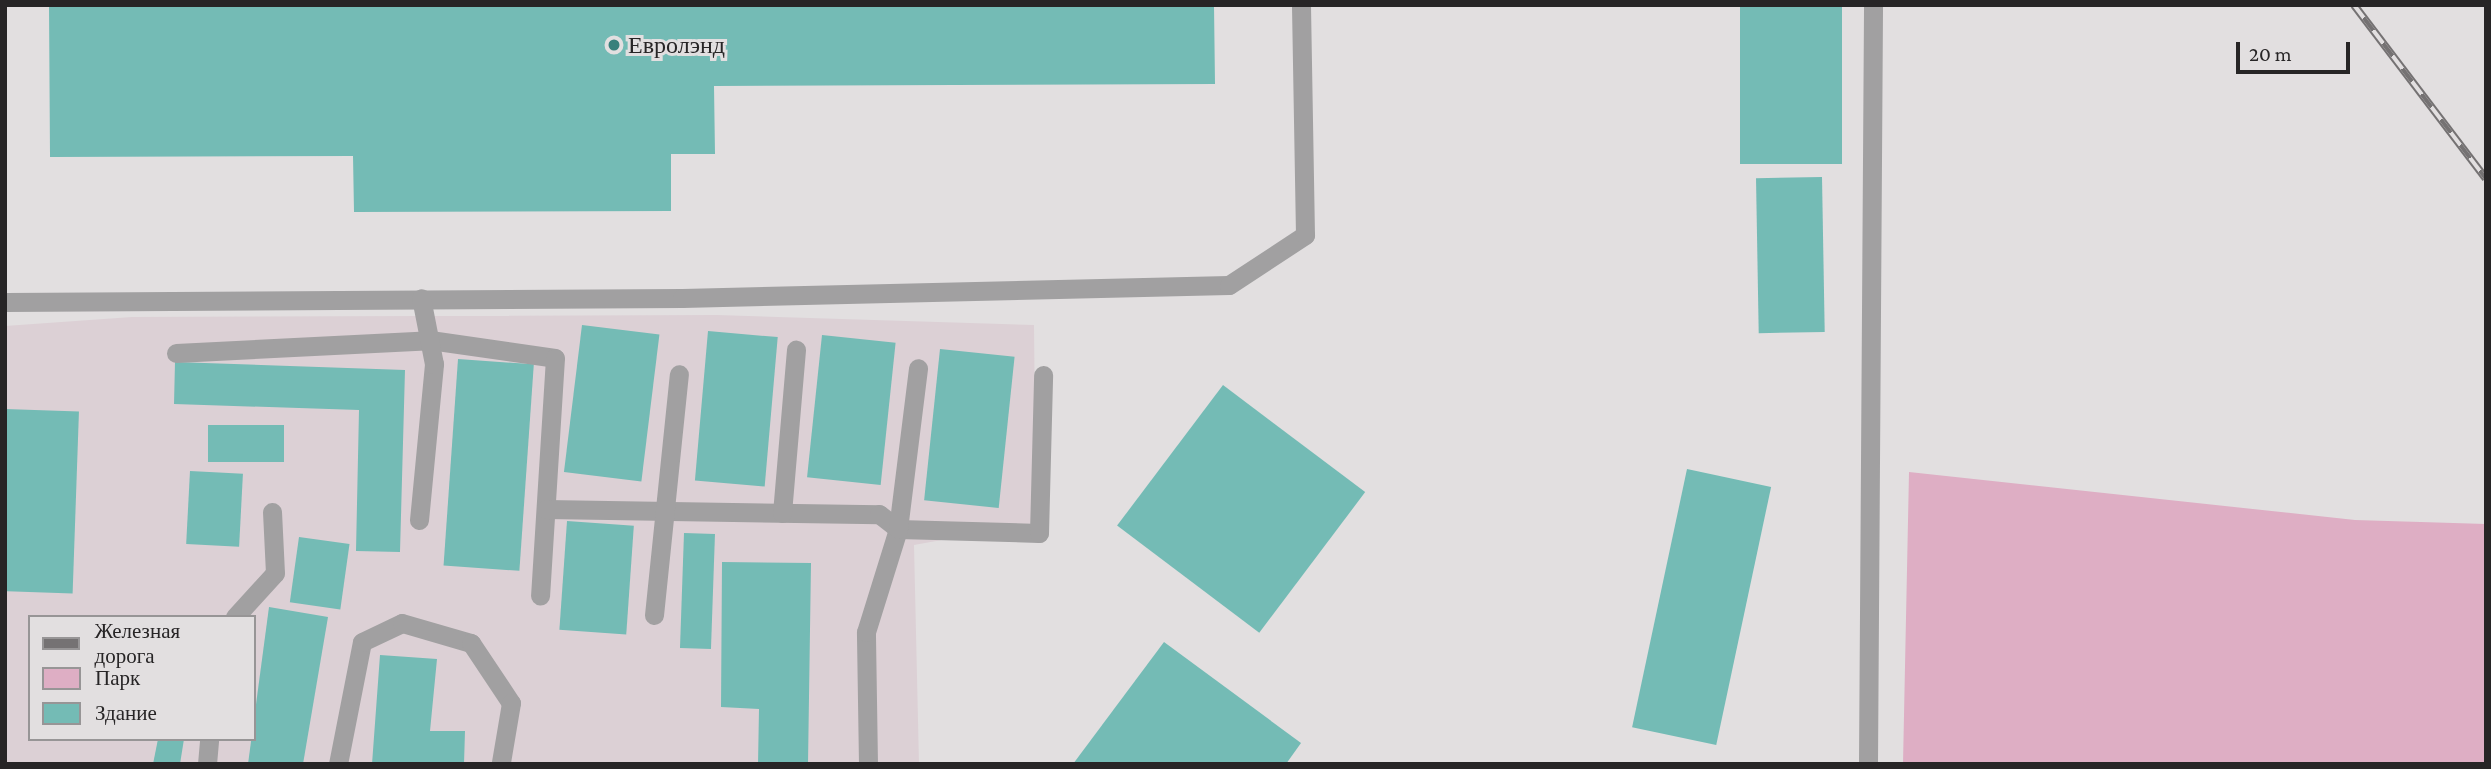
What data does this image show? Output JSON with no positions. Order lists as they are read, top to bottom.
{
  "places": ["Евролэнд"],
  "legend": ["Железная дорога", "Парк", "Здание"],
  "scale_bar": "20 m"
}
